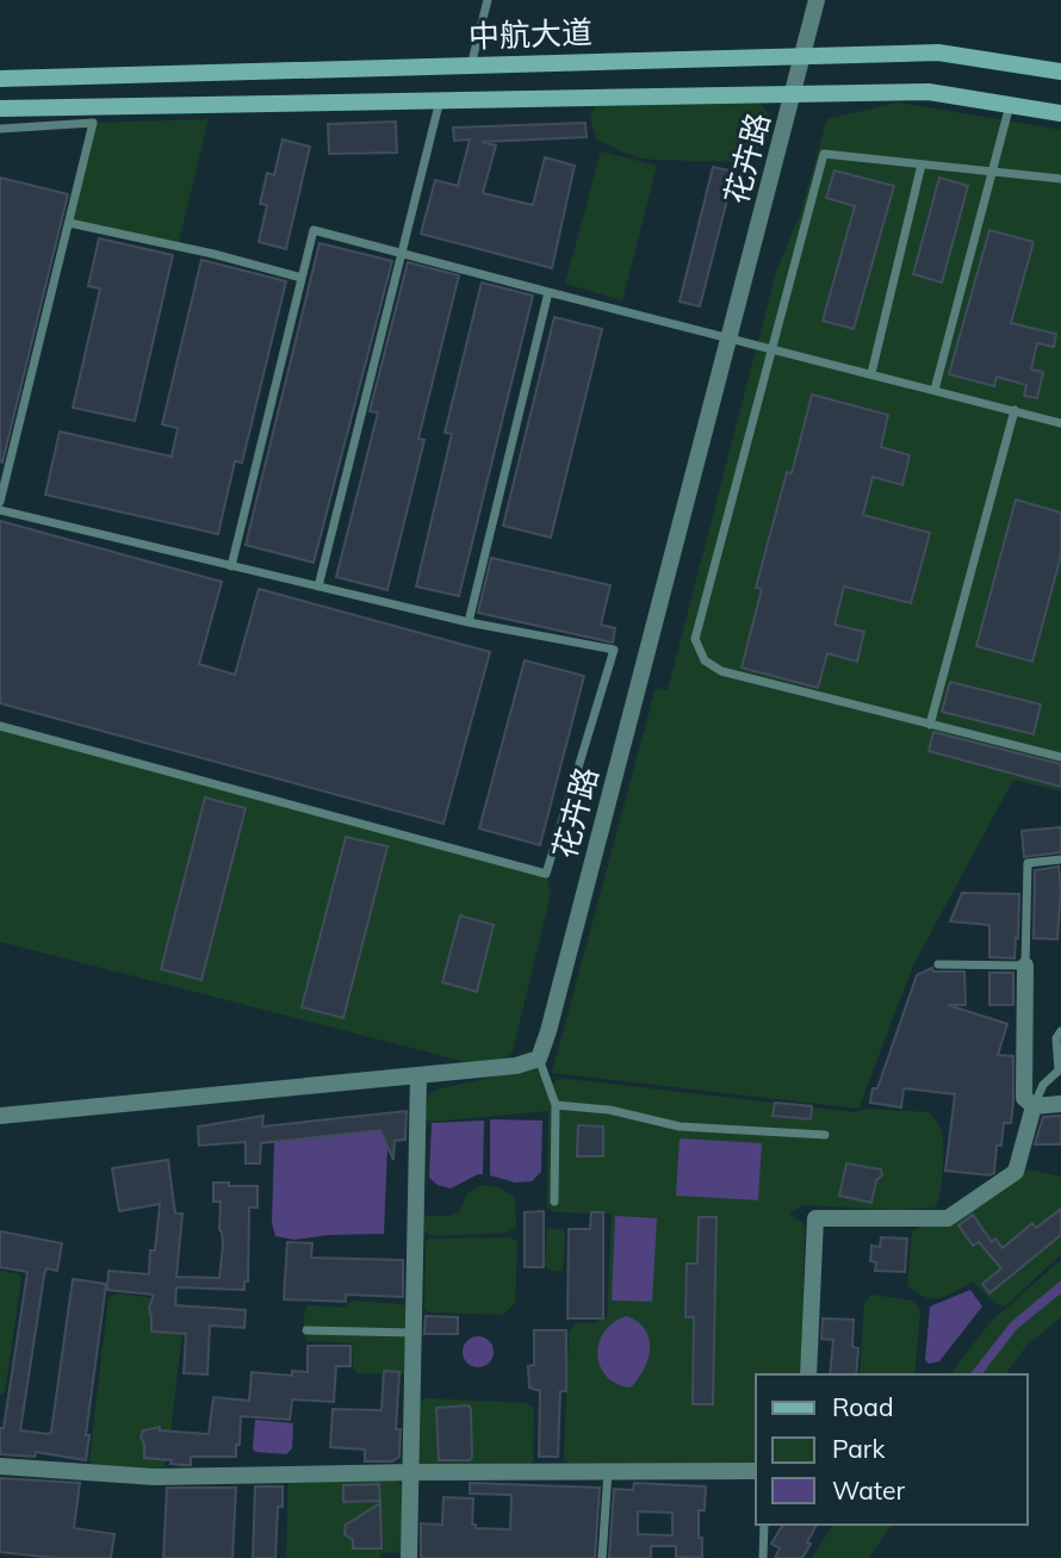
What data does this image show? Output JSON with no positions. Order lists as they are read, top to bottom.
{
  "streets": {
    "main road": ["中航大道"],
    "street": ["花卉路"]
  },
  "crossings": [
    ["中航大道", "花卉路"]
  ],
  "legend": ["Road", "Park", "Water"]
}
